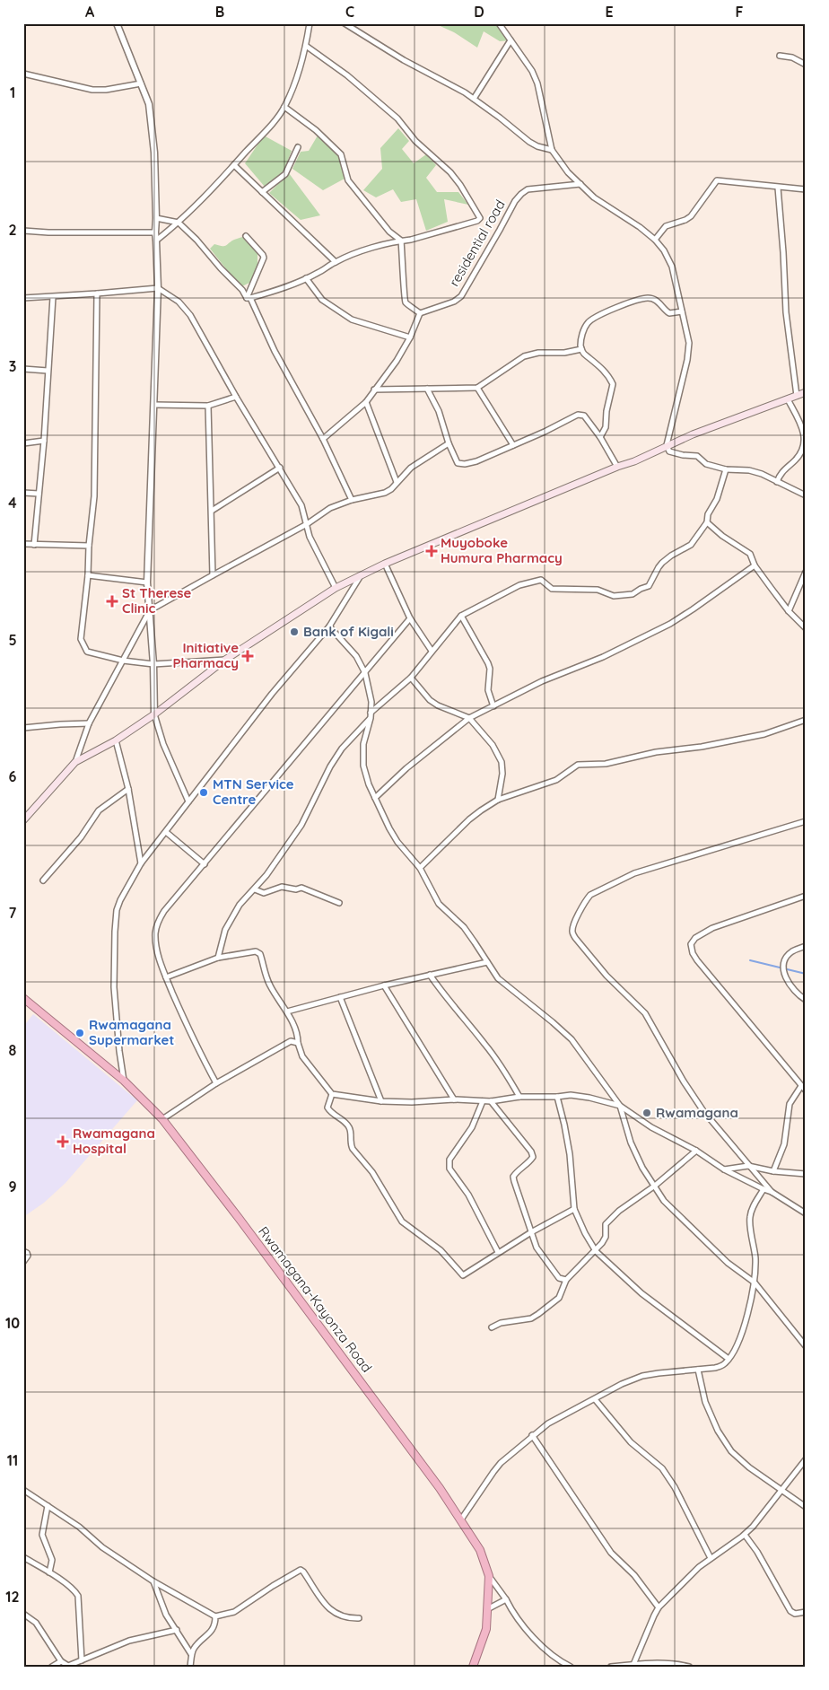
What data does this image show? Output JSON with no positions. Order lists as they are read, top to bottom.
{
  "streets": {
    "highway": ["Rwamagana-Kayonza Road"],
    "street": ["residential road"]
  },
  "places": {
    "health": [
      "Muyoboke Humura Pharmacy",
      "St Therese Clinic",
      "Initiative Pharmacy",
      "Rwamagana Hospital"
    ],
    "other": [
      "Bank of Kigali",
      "MTN Service Centre",
      "Rwamagana Supermarket",
      "Rwamagana"
    ]
  },
  "grid": {
    "columns": [
      "A",
      "B",
      "C",
      "D",
      "E",
      "F"
    ],
    "rows": [
      "1",
      "2",
      "3",
      "4",
      "5",
      "6",
      "7",
      "8",
      "9",
      "10",
      "11",
      "12"
    ]
  }
}
